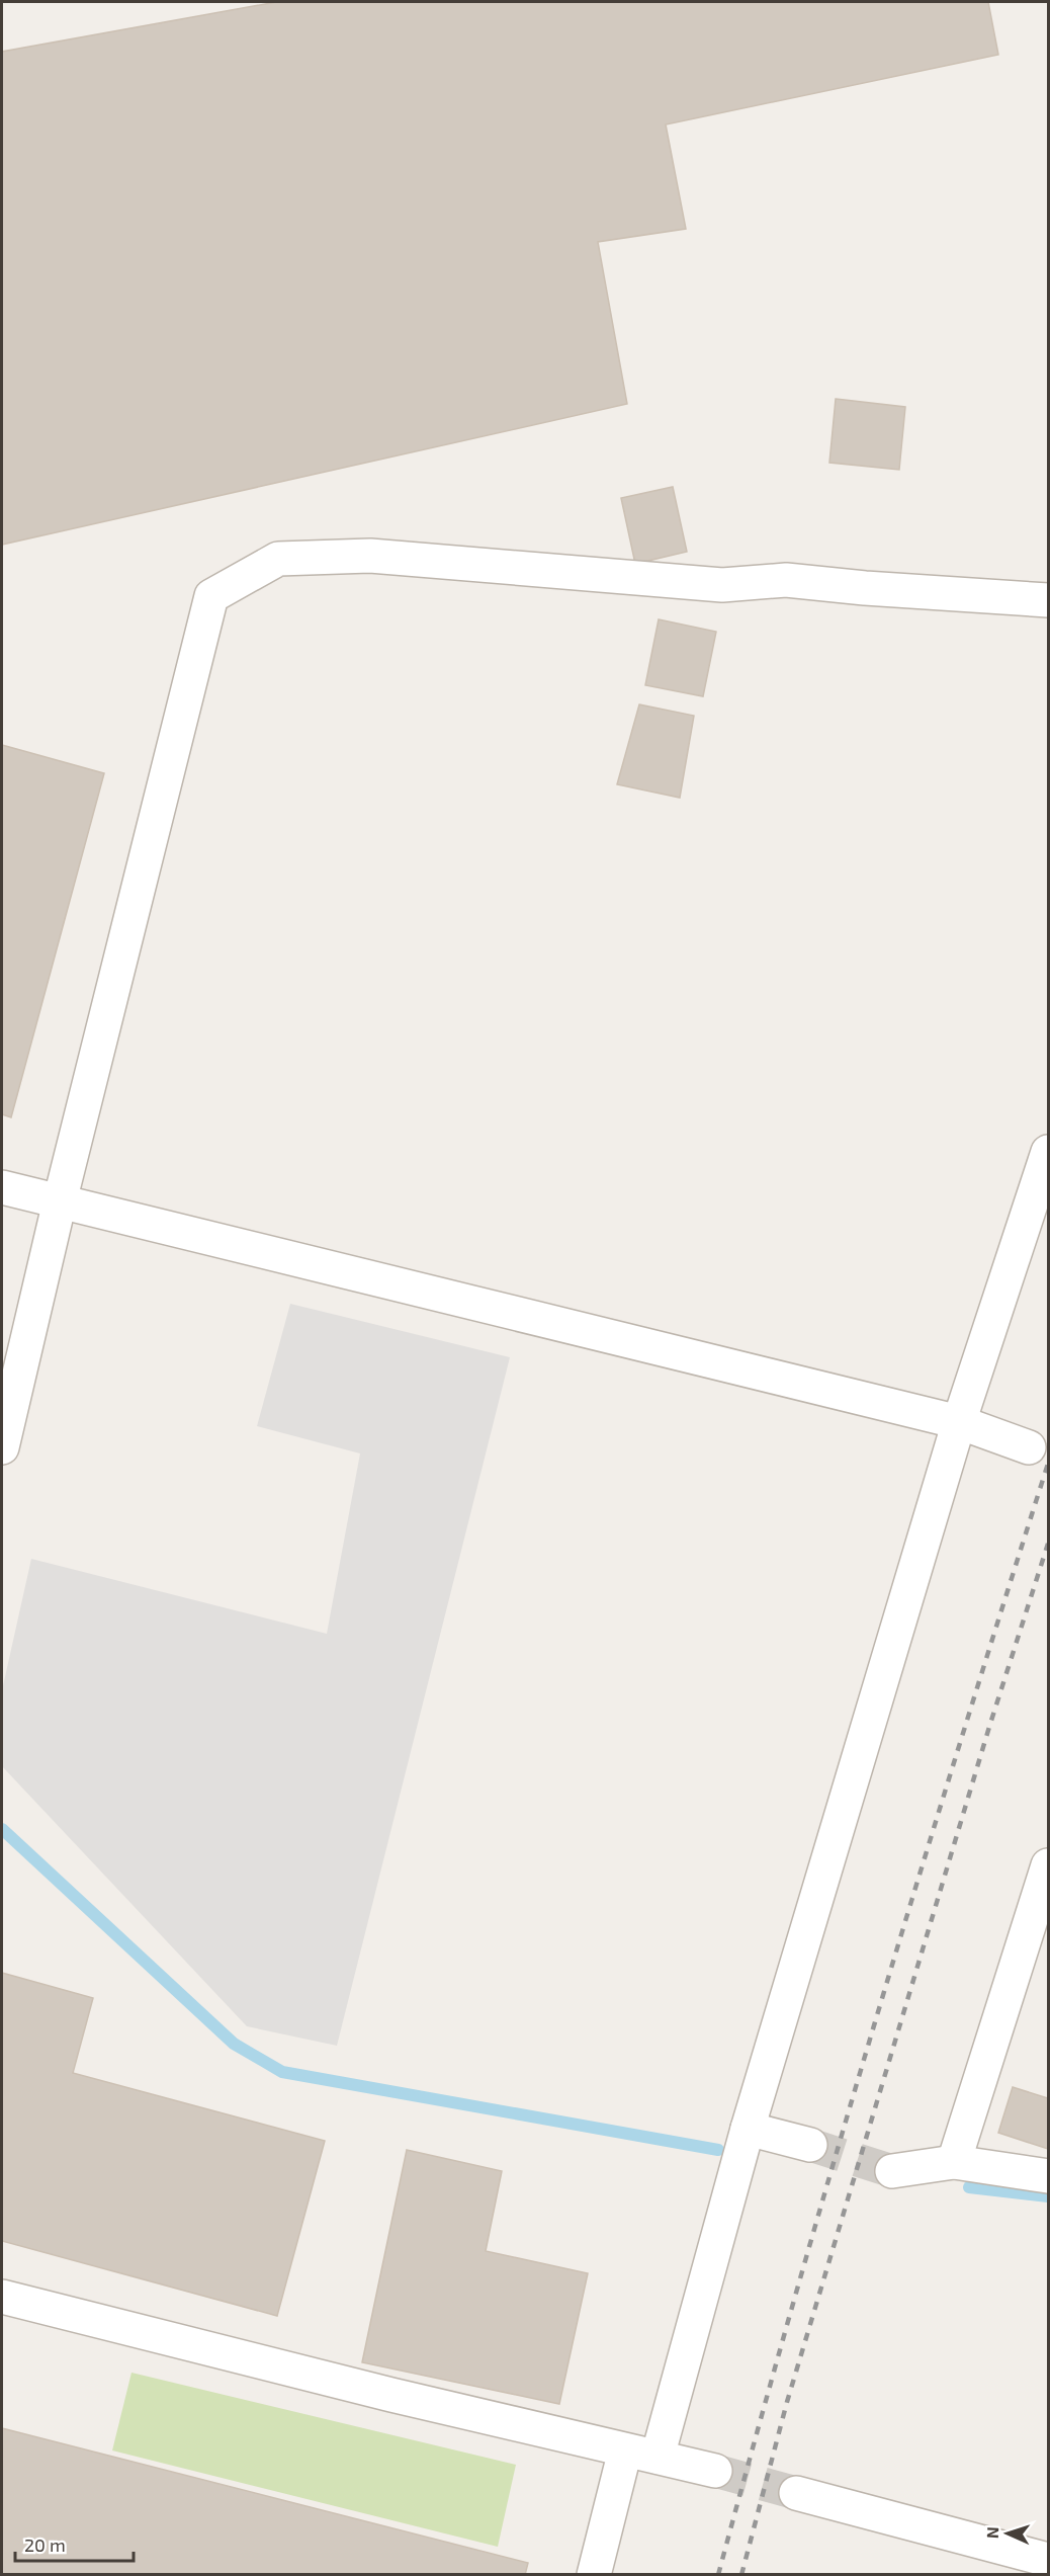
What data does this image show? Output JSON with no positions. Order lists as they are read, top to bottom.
{
  "scale_bar": "20 m",
  "north": "left"
}
